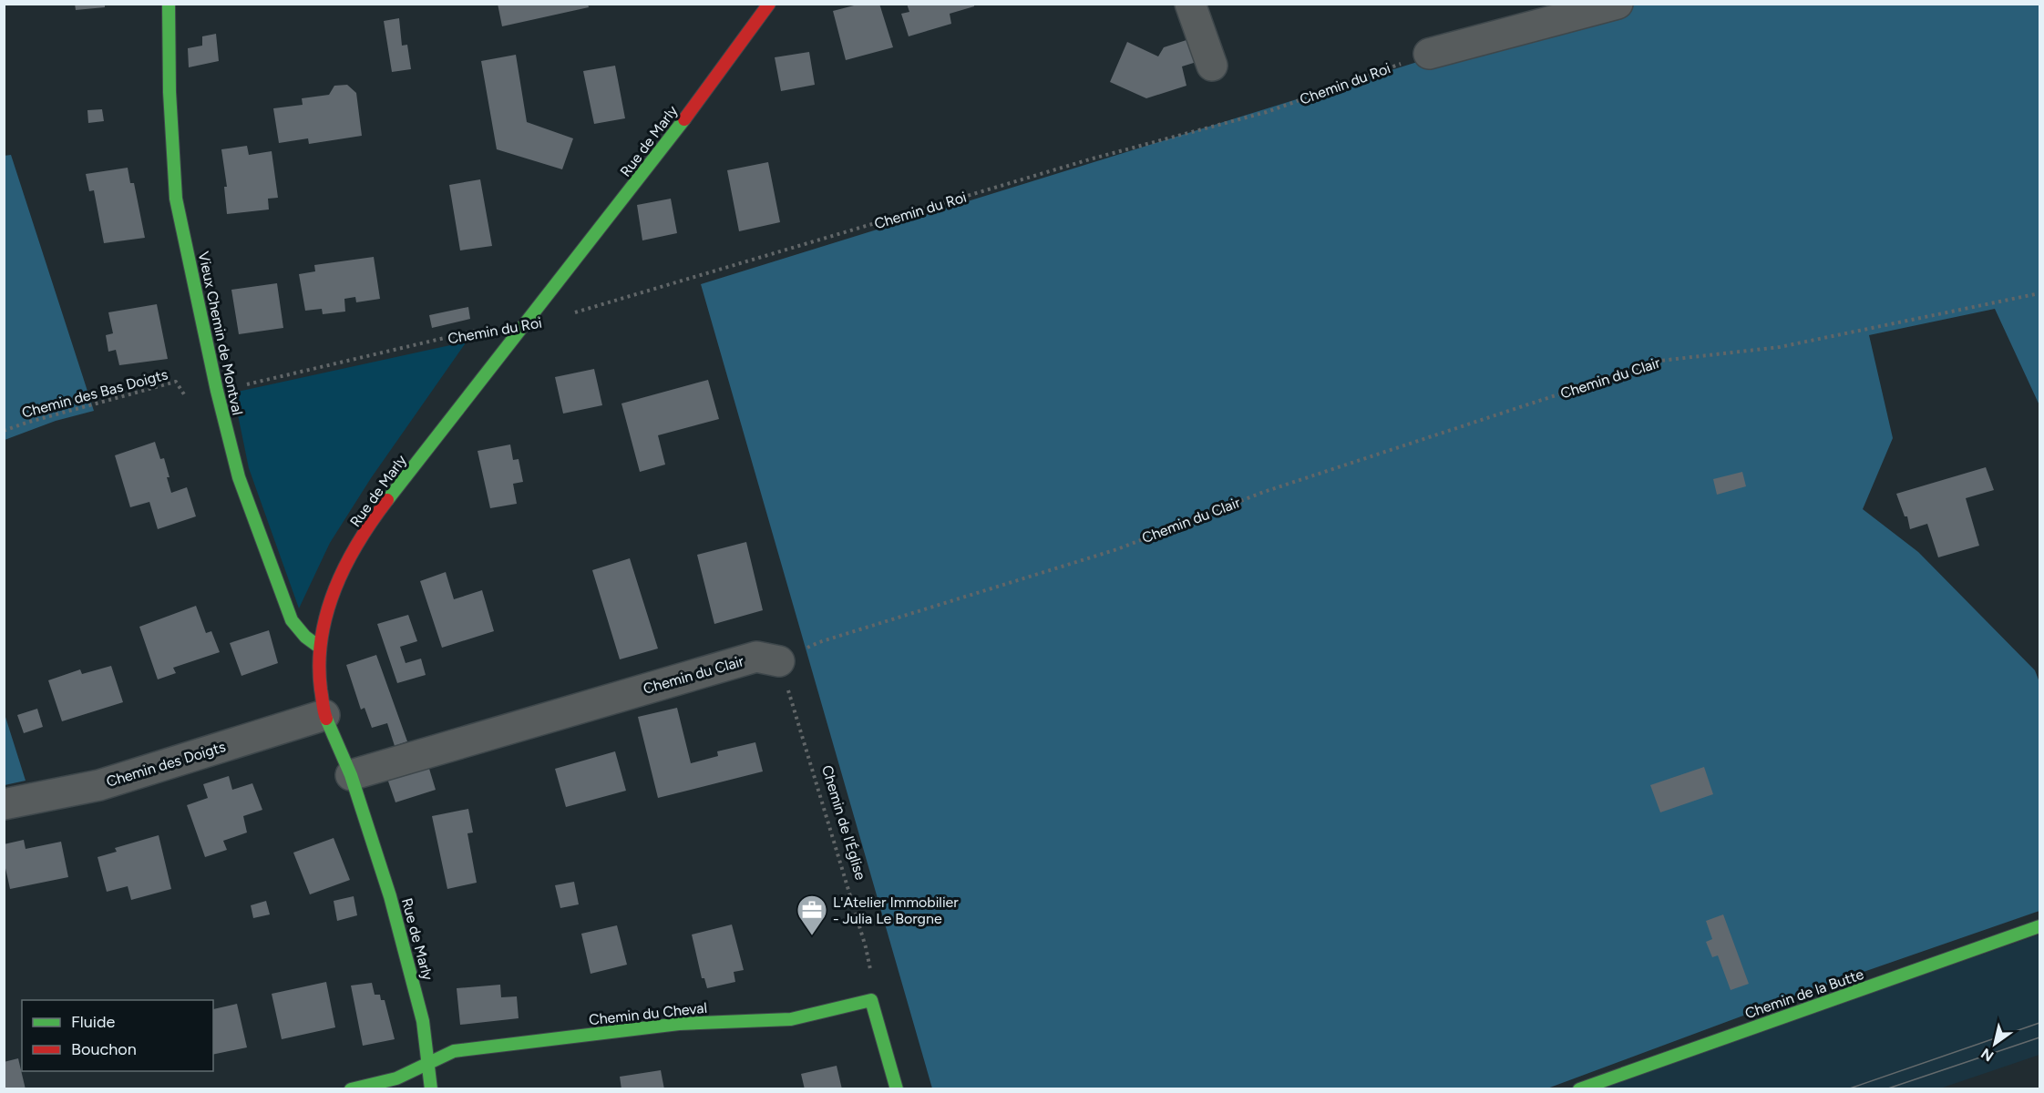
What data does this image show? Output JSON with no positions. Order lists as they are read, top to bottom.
{
  "streets": {
    "street": [
      "Rue de Marly",
      "Vieux Chemin de Montval",
      "Chemin du Clair",
      "Chemin des Doigts",
      "Chemin de la Butte",
      "Chemin du Cheval"
    ],
    "path": ["Chemin du Roi", "Chemin des Bas Doigts", "Chemin de l'Église"]
  },
  "crossings": [
    ["Chemin du Roi", "Rue de Marly"],
    ["Chemin du Roi", "Vieux Chemin de Montval"],
    ["Rue de Marly", "Vieux Chemin de Montval"],
    ["Rue de Marly", "Chemin du Clair"],
    ["Rue de Marly", "Chemin des Doigts"],
    ["Rue de Marly", "Chemin du Cheval"],
    ["Chemin du Clair", "Chemin de l'Église"],
    ["Chemin de l'Église", "Chemin du Cheval"]
  ],
  "places": {
    "office": ["L'Atelier Immobilier - Julia Le Borgne"]
  },
  "legend": ["Fluide", "Bouchon"],
  "north": "bottom left"
}
